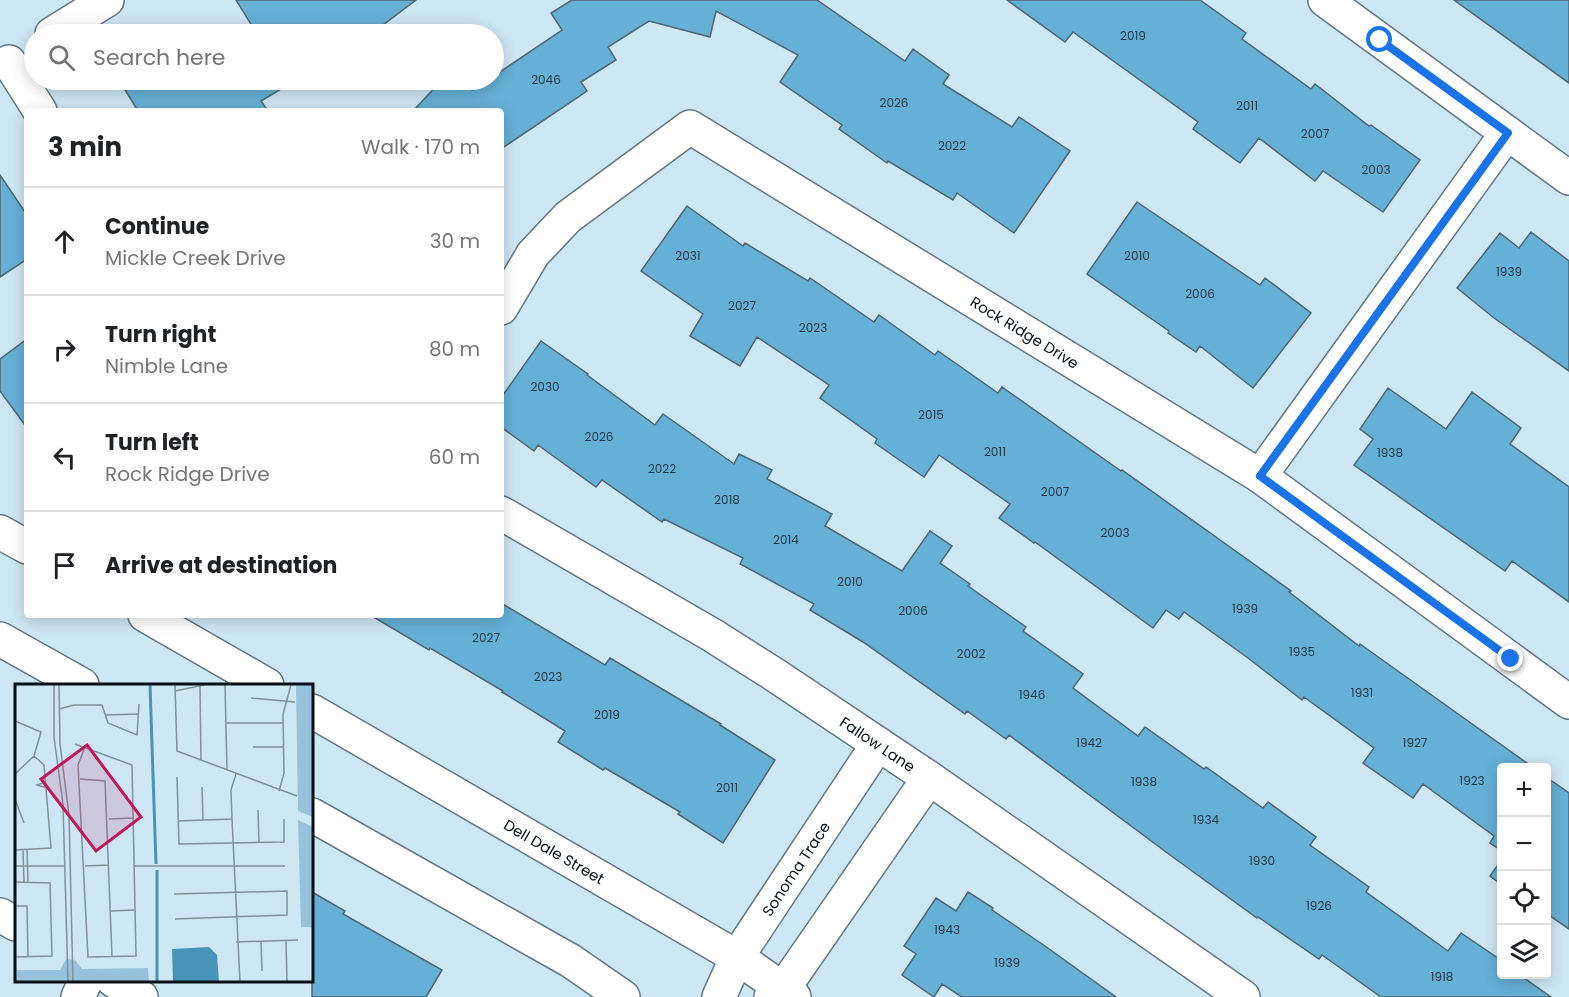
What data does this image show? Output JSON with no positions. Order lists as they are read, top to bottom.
{
  "streets": {
    "street": [
      "Rock Ridge Drive",
      "Fallow Lane",
      "Dell Dale Street",
      "Sonoma Trace"
    ]
  },
  "crossings": [
    ["Fallow Lane", "Sonoma Trace"],
    ["Dell Dale Street", "Sonoma Trace"]
  ],
  "house_numbers": [
    "2019",
    "2046",
    "2026",
    "2011",
    "2007",
    "2022",
    "2003",
    "2031",
    "2010",
    "1939",
    "2006",
    "2027",
    "2023",
    "2030",
    "2015",
    "2026",
    "2011",
    "1938",
    "2022",
    "2007",
    "2018",
    "2003",
    "2014",
    "2010",
    "1939",
    "2006",
    "2027",
    "1935",
    "2002",
    "2023",
    "1931",
    "1946",
    "2019",
    "1942",
    "1927",
    "1923",
    "1938",
    "2011",
    "1934",
    "1930",
    "1926",
    "1943",
    "1939",
    "1918"
  ],
  "page": {
    "search": "Search here",
    "heading": ["3 min", "Walk · 170 m"],
    "list": [
      ["Continue", "Mickle Creek Drive", "30 m"],
      ["Turn right", "Nimble Lane", "80 m"],
      ["Turn left", "Rock Ridge Drive", "60 m"],
      "Arrive at destination"
    ],
    "map_buttons": ["+", "−"]
  }
}
